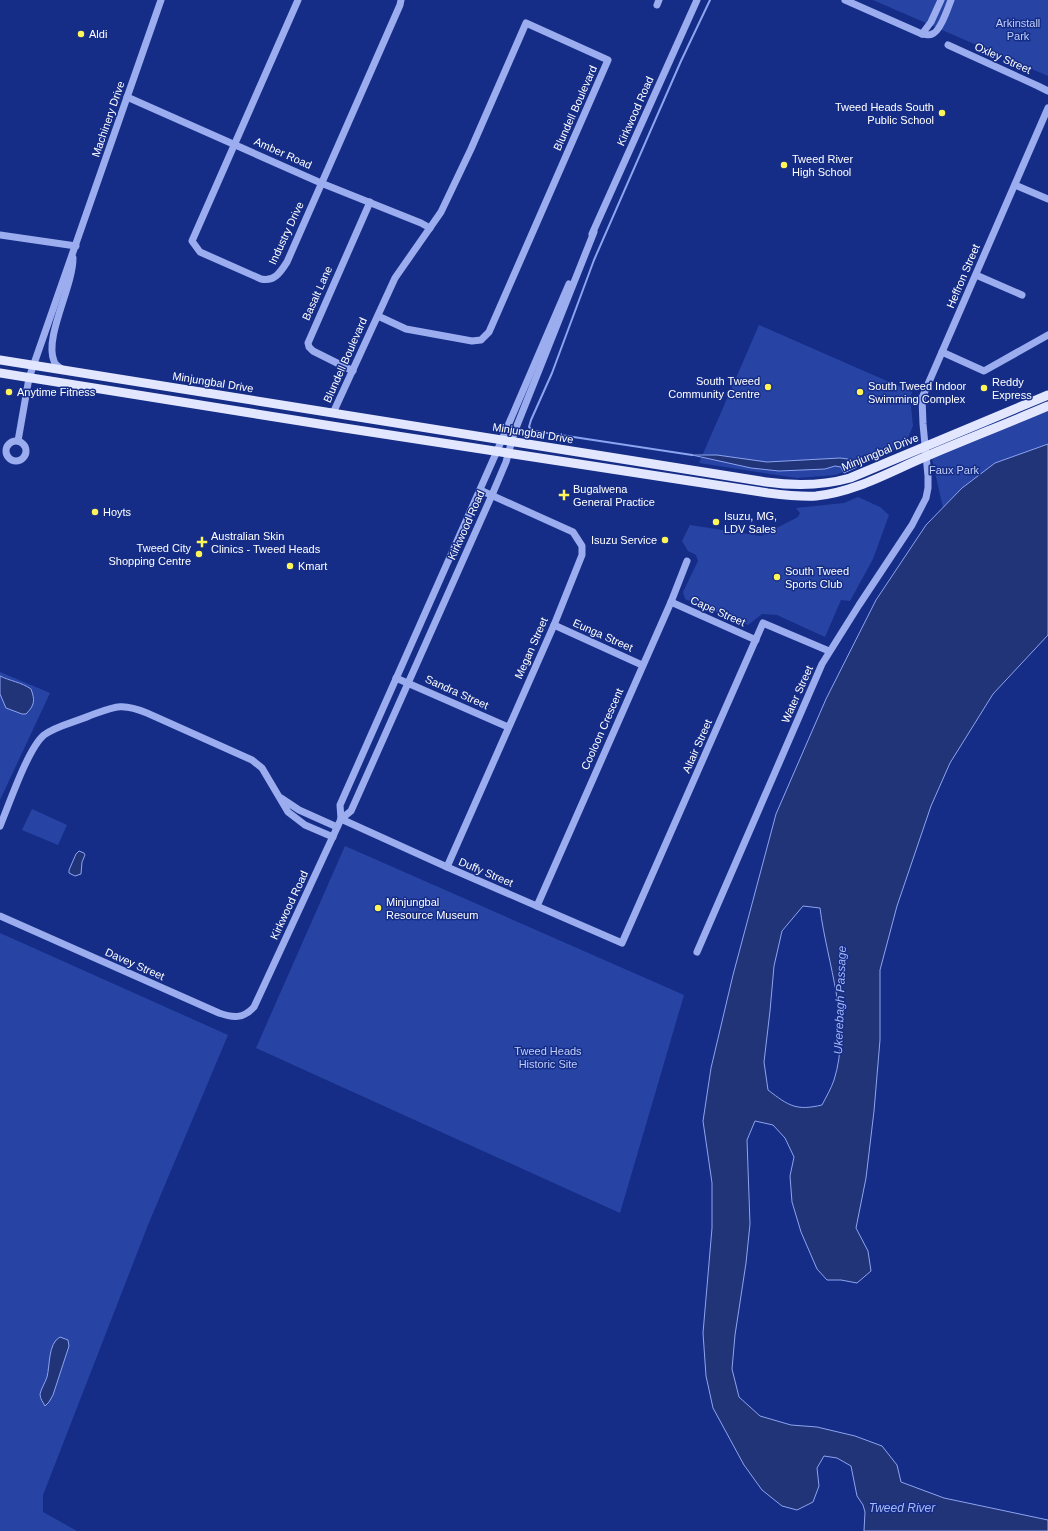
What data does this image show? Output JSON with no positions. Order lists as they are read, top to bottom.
{
  "streets": {
    "main road": ["Minjungbal Drive"],
    "street": [
      "Oxley Street",
      "Blundell Boulevard",
      "Kirkwood Road",
      "Machinery Drive",
      "Amber Road",
      "Industry Drive",
      "Heffron Street",
      "Basalt Lane",
      "Cape Street",
      "Eunga Street",
      "Megan Street",
      "Sandra Street",
      "Water Street",
      "Cooloon Crescent",
      "Altair Street",
      "Duffy Street",
      "Davey Street"
    ]
  },
  "crossings": [
    ["Blundell Boulevard", "Amber Road"],
    ["Blundell Boulevard", "Basalt Lane"],
    ["Blundell Boulevard", "Minjungbal Drive"],
    ["Kirkwood Road", "Minjungbal Drive"],
    ["Kirkwood Road", "Megan Street"],
    ["Kirkwood Road", "Sandra Street"],
    ["Kirkwood Road", "Duffy Street"],
    ["Kirkwood Road", "Davey Street"],
    ["Machinery Drive", "Amber Road"],
    ["Machinery Drive", "Minjungbal Drive"],
    ["Amber Road", "Industry Drive"],
    ["Amber Road", "Basalt Lane"],
    ["Heffron Street", "Minjungbal Drive"],
    ["Heffron Street", "Water Street"],
    ["Minjungbal Drive", "Water Street"],
    ["Cape Street", "Cooloon Crescent"],
    ["Cape Street", "Altair Street"],
    ["Eunga Street", "Megan Street"],
    ["Eunga Street", "Cooloon Crescent"],
    ["Megan Street", "Sandra Street"],
    ["Megan Street", "Duffy Street"],
    ["Water Street", "Altair Street"],
    ["Cooloon Crescent", "Duffy Street"],
    ["Altair Street", "Duffy Street"]
  ],
  "water": ["Ukerebagh Passage", "Tweed River"],
  "parks": ["Arkinstall Park", "Faux Park", "Tweed Heads Historic Site"],
  "places": {
    "other": [
      "Aldi",
      "Tweed Heads South Public School",
      "Tweed River High School",
      "South Tweed Community Centre",
      "Reddy Express",
      "Anytime Fitness",
      "South Tweed Indoor Swimming Complex",
      "Hoyts",
      "Isuzu, MG, LDV Sales",
      "Isuzu Service",
      "Tweed City Shopping Centre",
      "Kmart",
      "South Tweed Sports Club",
      "Minjungbal Resource Museum"
    ],
    "health": ["Bugalwena General Practice", "Australian Skin Clinics - Tweed Heads"]
  }
}
